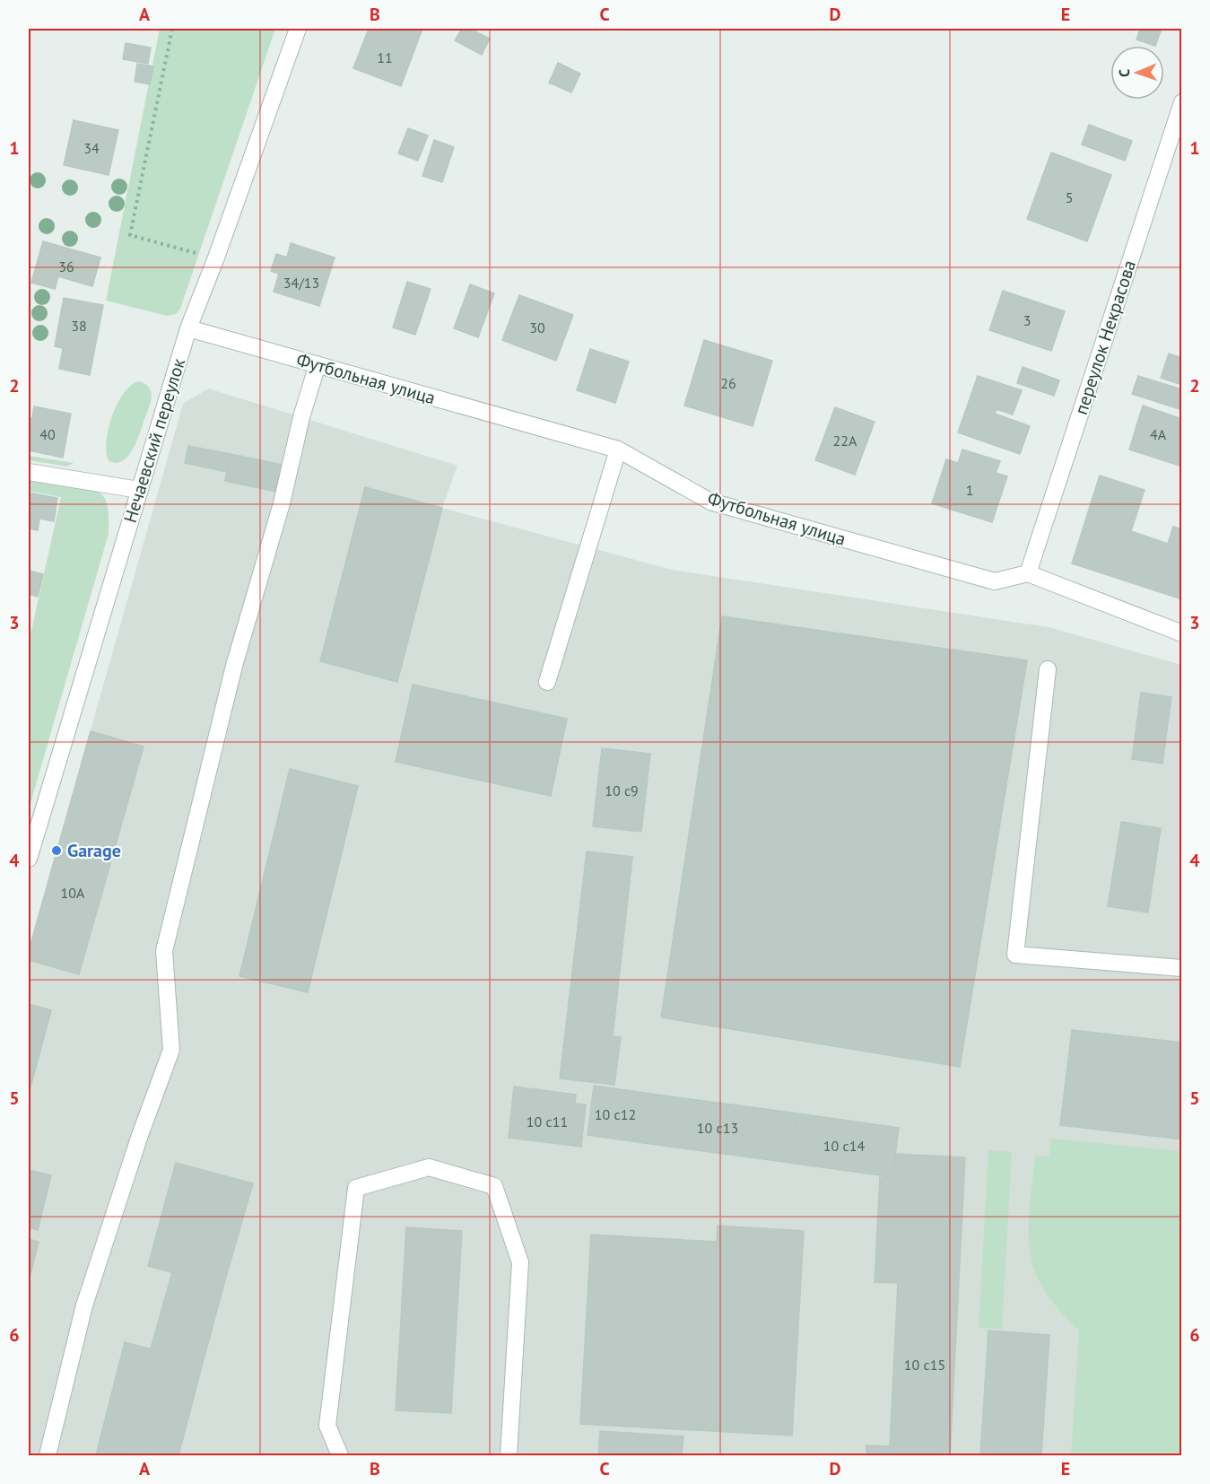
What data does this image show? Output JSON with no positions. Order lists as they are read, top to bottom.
{
  "streets": {
    "street": ["переулок Некрасова", "Футбольная улица", "Нечаевский переулок"]
  },
  "crossings": [
    ["переулок Некрасова", "Футбольная улица"],
    ["Футбольная улица", "Нечаевский переулок"]
  ],
  "places": ["Garage"],
  "house_numbers": [
    "11",
    "34",
    "5",
    "36",
    "34/13",
    "3",
    "38",
    "30",
    "26",
    "40",
    "4А",
    "22А",
    "1",
    "10 с9",
    "10А",
    "10 с12",
    "10 с11",
    "10 с13",
    "10 с14",
    "10 с15"
  ],
  "north": "left",
  "grid": {
    "columns": [
      "A",
      "B",
      "C",
      "D",
      "E"
    ],
    "rows": [
      "1",
      "2",
      "3",
      "4",
      "5",
      "6"
    ]
  }
}
